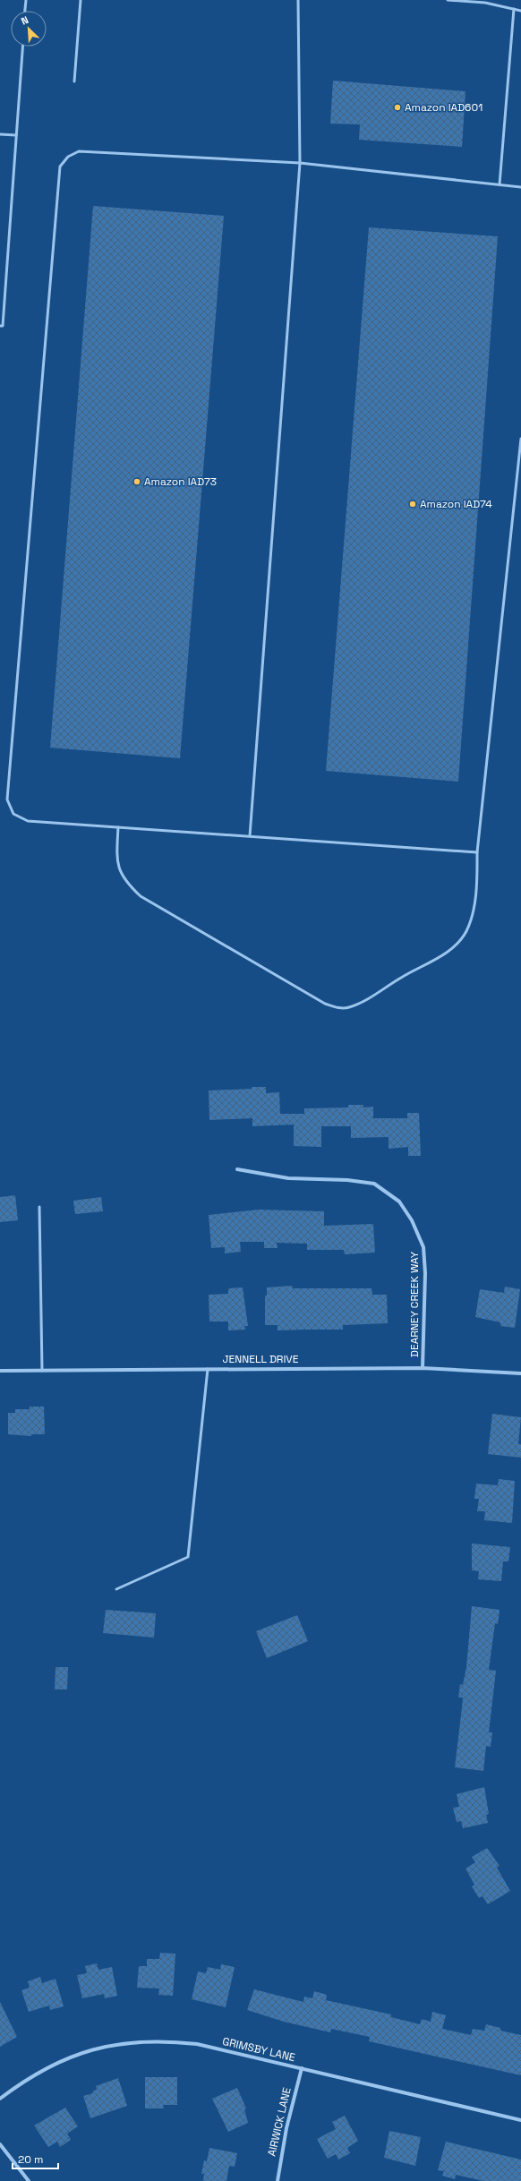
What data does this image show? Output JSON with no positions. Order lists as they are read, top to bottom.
{
  "streets": {
    "street": [
      "DEARNEY CREEK WAY",
      "JENNELL DRIVE",
      "GRIMSBY LANE",
      "AIRWICK LANE"
    ]
  },
  "crossings": [
    ["DEARNEY CREEK WAY", "JENNELL DRIVE"],
    ["GRIMSBY LANE", "AIRWICK LANE"]
  ],
  "places": ["Amazon IAD601", "Amazon IAD73", "Amazon IAD74"],
  "scale_bar": "20 m",
  "north": "top left"
}
